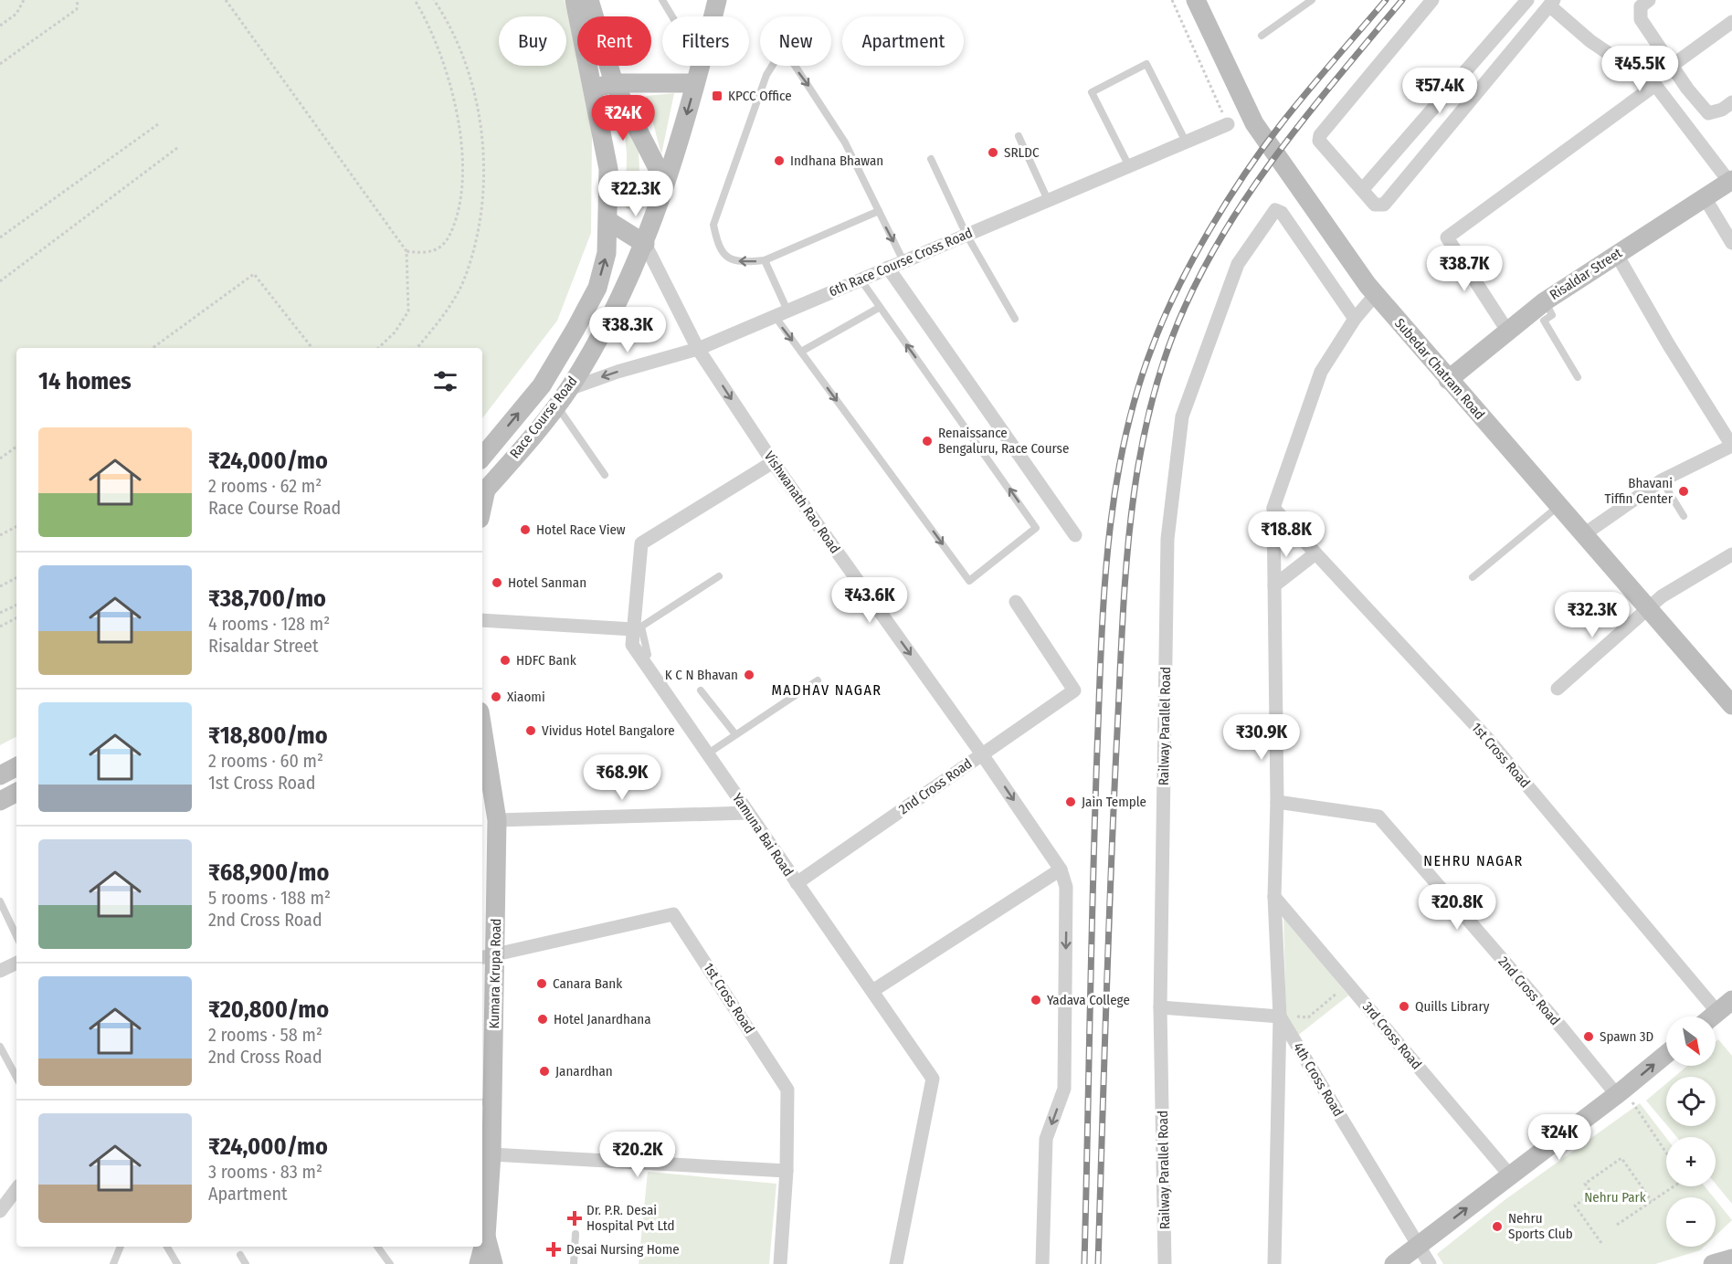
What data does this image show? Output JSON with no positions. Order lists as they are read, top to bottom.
{
  "streets": {
    "main road": [
      "Risaldar Street",
      "Subedar Chatram Road",
      "Race Course Road",
      "Kumara Krupa Road"
    ],
    "street": [
      "6th Race Course Cross Road",
      "Vishwanath Rao Road",
      "Railway Parallel Road",
      "1st Cross Road",
      "2nd Cross Road",
      "Yamuna Bai Road",
      "3rd Cross Road",
      "4th Cross Road"
    ]
  },
  "crossings": [
    ["6th Race Course Cross Road", "Race Course Road"],
    ["6th Race Course Cross Road", "Vishwanath Rao Road"],
    ["Risaldar Street", "Subedar Chatram Road"],
    ["Race Course Road", "Vishwanath Rao Road"],
    ["Vishwanath Rao Road", "2nd Cross Road"],
    ["Vishwanath Rao Road", "Yamuna Bai Road"],
    ["1st Cross Road", "Kumara Krupa Road"],
    ["2nd Cross Road", "Yamuna Bai Road"]
  ],
  "one_way": ["Vishwanath Rao Road"],
  "districts": ["MADHAV NAGAR", "NEHRU NAGAR"],
  "parks": ["Nehru Park"],
  "places": {
    "transit": ["KPCC Office"],
    "other": [
      "SRLDC",
      "Indhana Bhawan",
      "Renaissance Bengaluru, Race Course",
      "Bhavani Tiffin Center",
      "Hotel Race View",
      "Hotel Sanman",
      "HDFC Bank",
      "K C N Bhavan",
      "Xiaomi",
      "Vividus Hotel Bangalore",
      "Jain Temple",
      "Canara Bank",
      "Yadava College",
      "Quills Library",
      "Hotel Janardhana",
      "Spawn 3D",
      "Janardhan",
      "Nehru Sports Club"
    ],
    "health": ["Dr. P.R. Desai Hospital Pvt Ltd", "Desai Nursing Home"]
  },
  "north": "bottom right",
  "page": {
    "chip": [
      "Buy",
      "Rent",
      "Filters",
      "New",
      "Apartment"
    ],
    "price": [
      "₹45.5K",
      "₹57.4K",
      "₹24K",
      "₹22.3K",
      "₹38.7K",
      "₹38.3K",
      "₹18.8K",
      "₹43.6K",
      "₹32.3K",
      "₹30.9K",
      "₹68.9K",
      "₹20.8K",
      "₹24K",
      "₹20.2K"
    ],
    "heading": "14 homes",
    "list": [
      {
        "name": "₹24,000/mo",
        "note": "2 rooms · 62 m² · Race Course Road"
      },
      {
        "name": "₹38,700/mo",
        "note": "4 rooms · 128 m² · Risaldar Street"
      },
      {
        "name": "₹18,800/mo",
        "note": "2 rooms · 60 m² · 1st Cross Road"
      },
      {
        "name": "₹68,900/mo",
        "note": "5 rooms · 188 m² · 2nd Cross Road"
      },
      {
        "name": "₹20,800/mo",
        "note": "2 rooms · 58 m² · 2nd Cross Road"
      },
      {
        "name": "₹24,000/mo",
        "note": "3 rooms · 83 m² · Apartment"
      }
    ],
    "map_buttons": ["+", "−"]
  }
}
